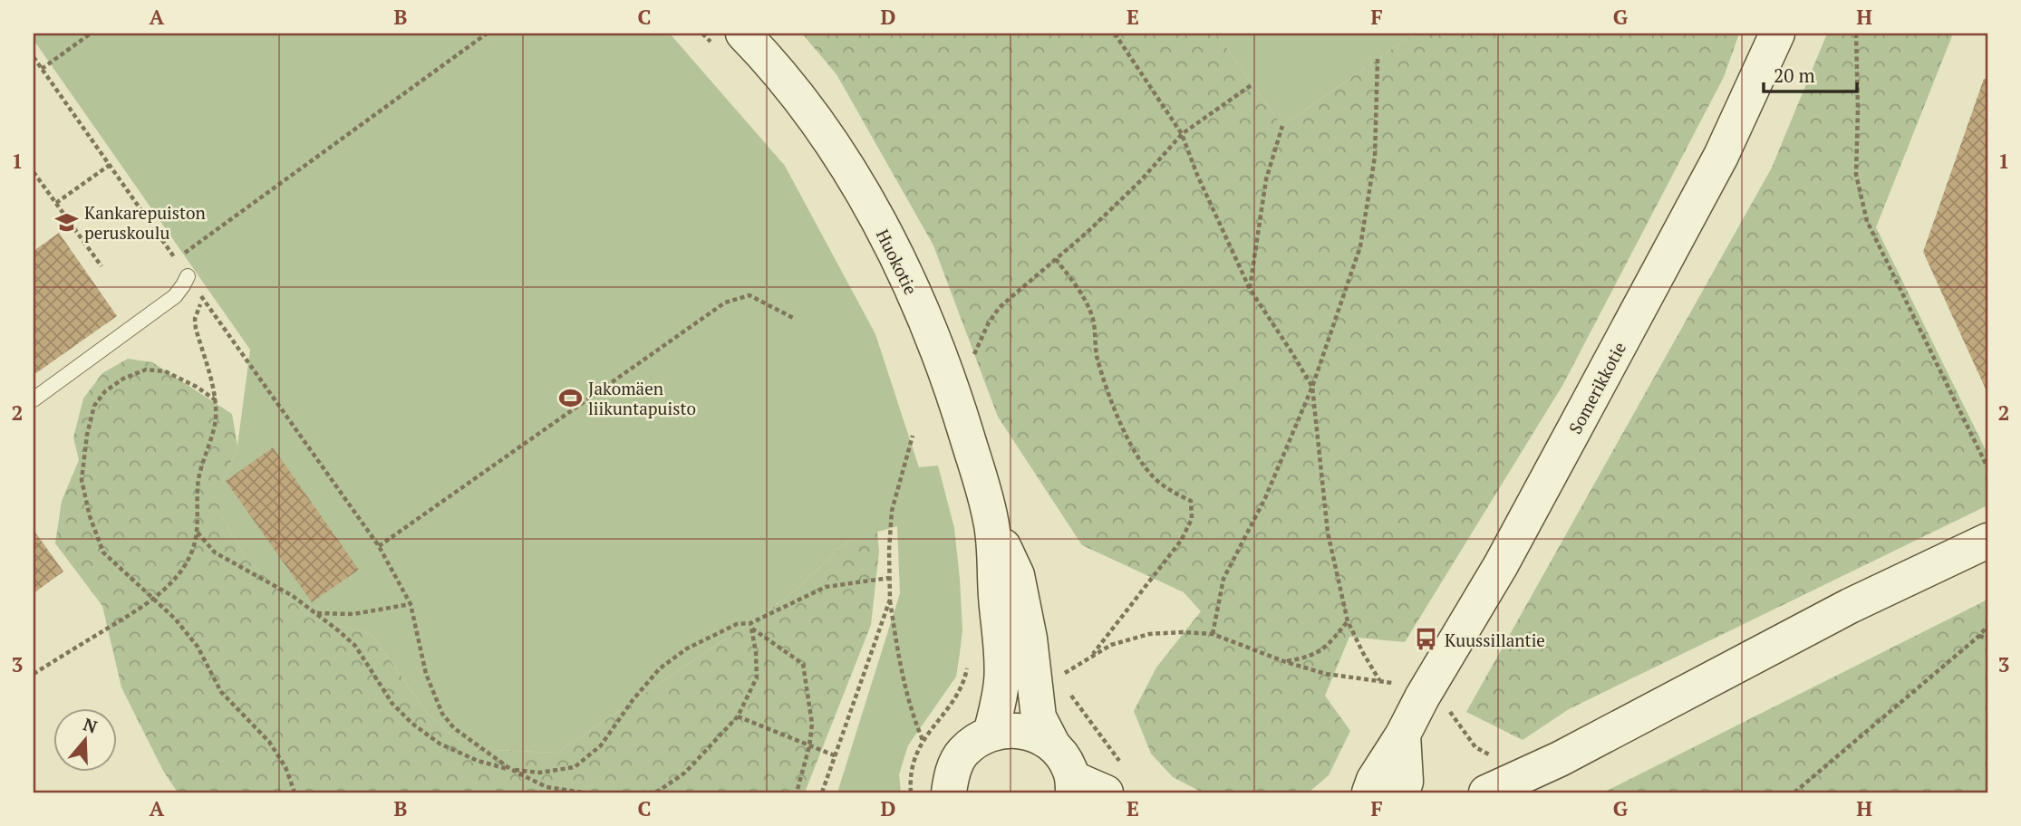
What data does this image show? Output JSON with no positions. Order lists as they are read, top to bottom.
{
  "streets": {
    "main road": ["Huokotie", "Somerikkotie"]
  },
  "places": {
    "school or university": ["Kankarepuiston peruskoulu"],
    "sports": ["Jakomäen liikuntapuisto"],
    "bus stop": ["Kuussillantie"]
  },
  "scale_bar": "20 m",
  "north": "top",
  "grid": {
    "columns": [
      "A",
      "B",
      "C",
      "D",
      "E",
      "F",
      "G",
      "H"
    ],
    "rows": ["1", "2", "3"]
  }
}
